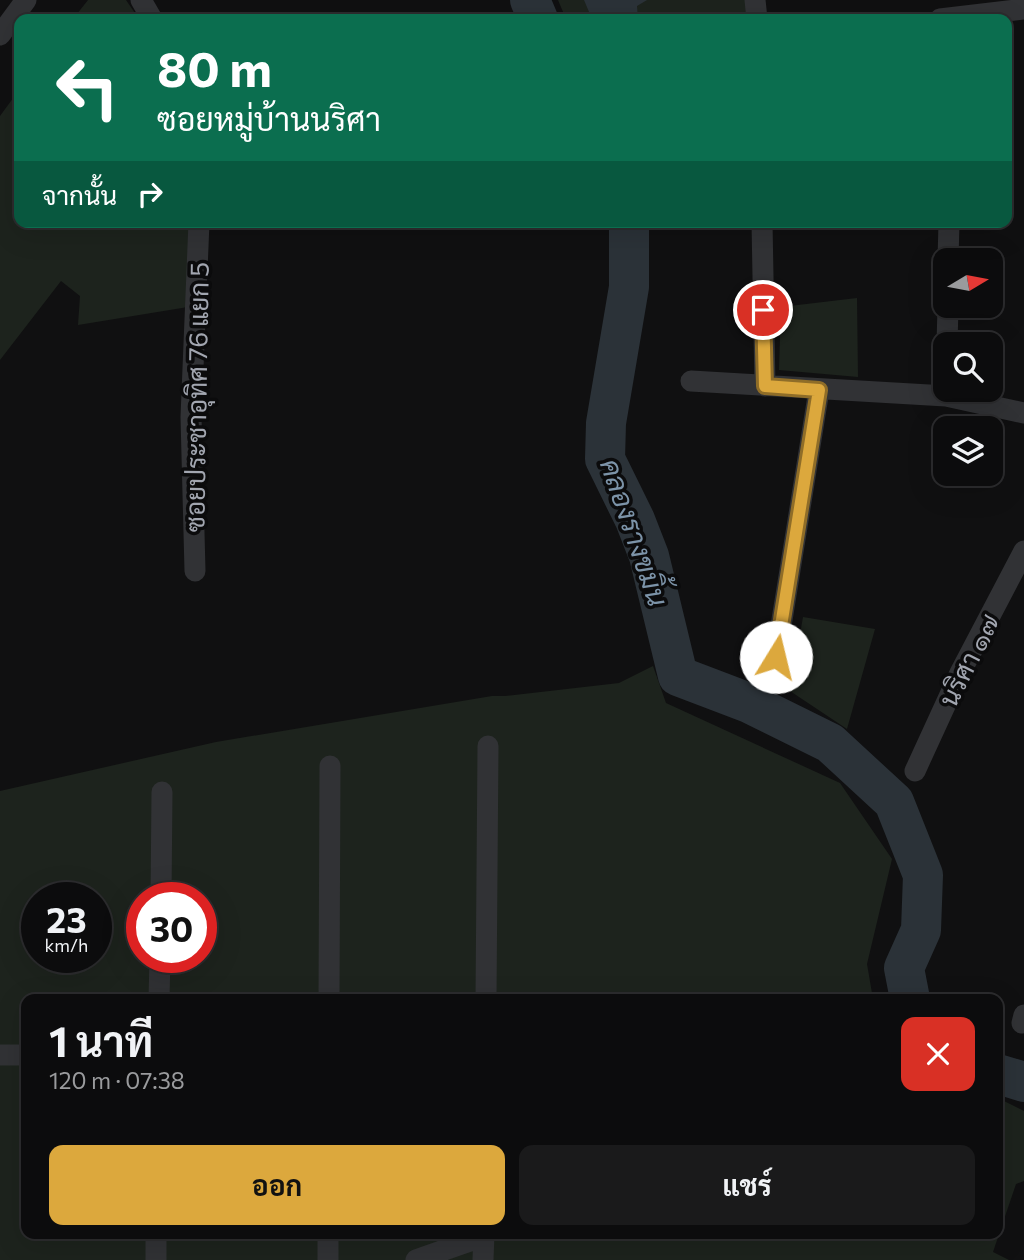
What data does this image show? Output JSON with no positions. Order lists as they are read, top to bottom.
{
  "streets": {
    "street": ["ซอยประชาอุทิศ 76 แยก 5", "นริศา ๑๗"]
  },
  "water": ["คลองรางขมิ้น"],
  "north": "right",
  "page": {
    "turn": ["80 m", "ซอยหมู่บ้านนริศา"],
    "then": "จากนั้น",
    "speed": "23 km/h",
    "limit": "30",
    "heading": ["1 นาที", "120 m · 07:38"],
    "buttons": ["ออก", "แชร์"]
  }
}
